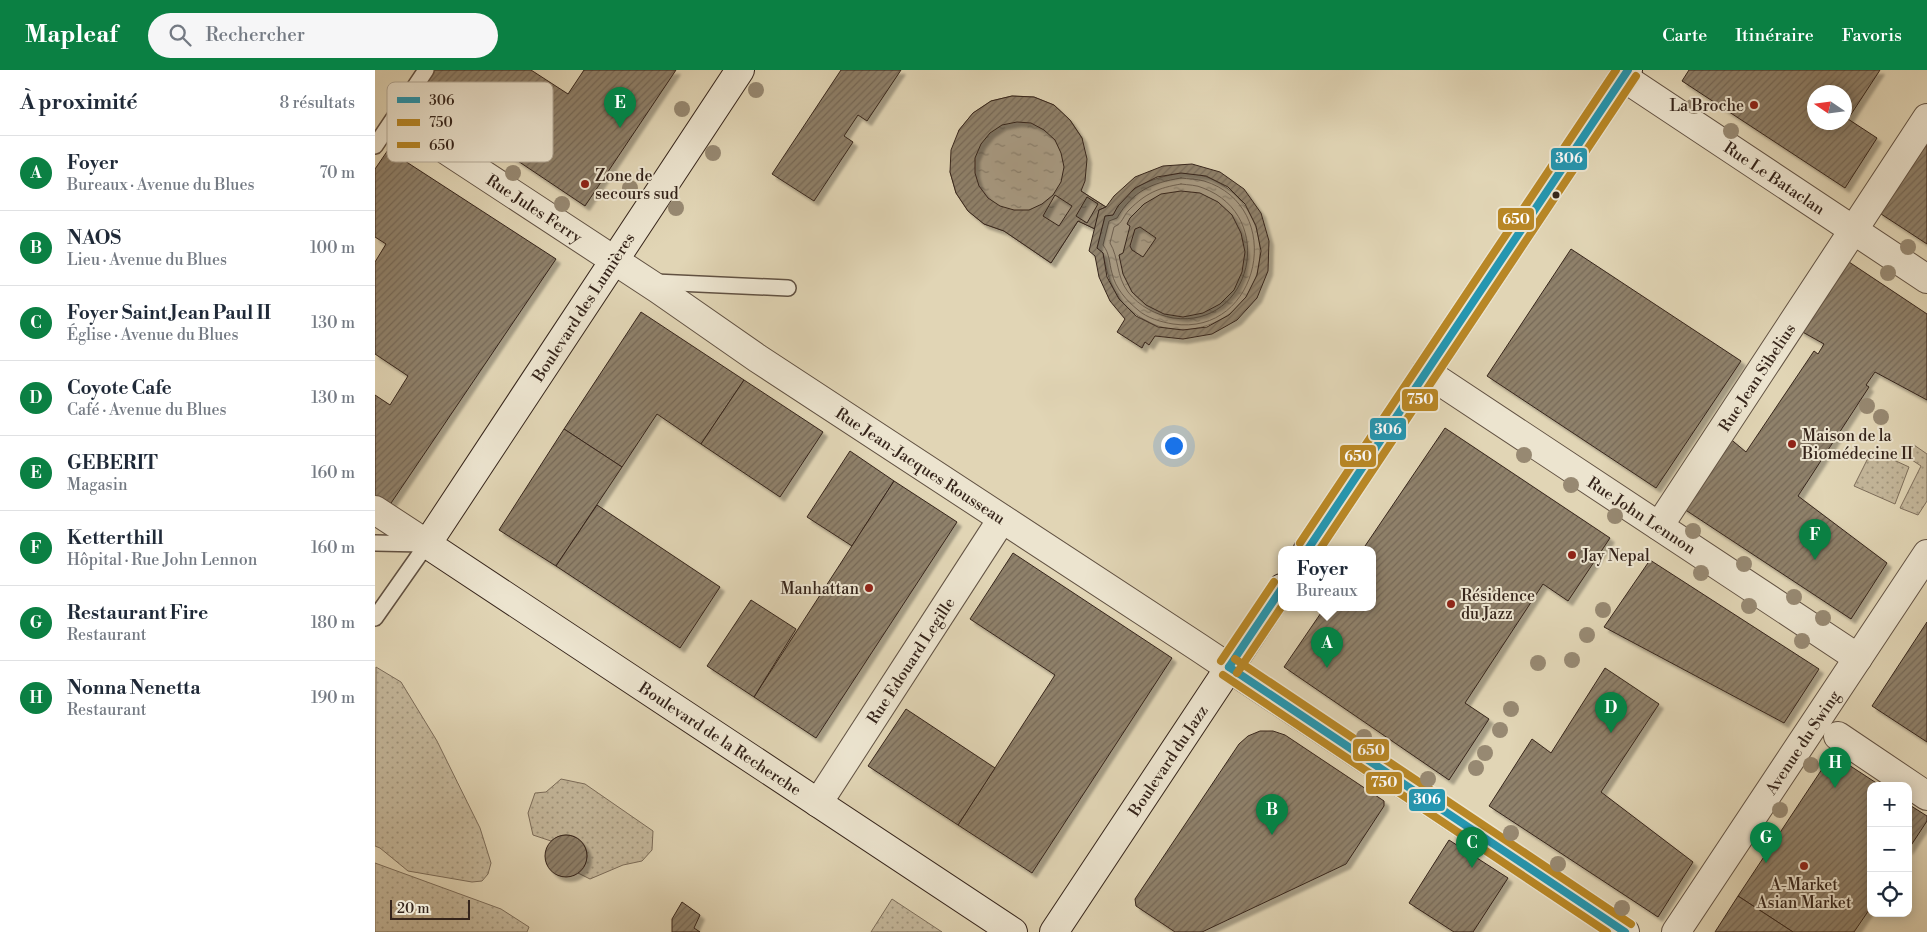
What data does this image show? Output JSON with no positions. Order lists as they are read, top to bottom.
{
  "streets": {
    "street": [
      "Rue Le Bataclan",
      "Rue Jules Ferry",
      "Boulevard des Lumières",
      "Rue Jean Sibelius",
      "Rue Jean-Jacques Rousseau",
      "Rue John Lennon",
      "Rue Edouard Legille",
      "Boulevard de la Recherche",
      "Avenue du Swing",
      "Boulevard du Jazz"
    ]
  },
  "crossings": [
    ["Rue Le Bataclan", "Rue Jean Sibelius"],
    ["Rue Jules Ferry", "Boulevard des Lumières"],
    ["Rue Jules Ferry", "Rue Jean-Jacques Rousseau"],
    ["Boulevard des Lumières", "Rue Jean-Jacques Rousseau"],
    ["Boulevard des Lumières", "Boulevard de la Recherche"],
    ["Rue Jean Sibelius", "Rue John Lennon"],
    ["Rue Jean-Jacques Rousseau", "Rue Edouard Legille"],
    ["Rue Jean-Jacques Rousseau", "Boulevard du Jazz"],
    ["Rue John Lennon", "Avenue du Swing"],
    ["Rue Edouard Legille", "Boulevard de la Recherche"]
  ],
  "places": [
    "La Broche",
    "Zone de secours sud",
    "Maison de la Biomédecine II",
    "Jay Nepal",
    "Manhattan",
    "Résidence du Jazz",
    "A-Market Asian Market"
  ],
  "lines": ["transit line 306", "transit line 650", "transit line 750"],
  "legend": ["306", "750", "650"],
  "scale_bar": "20 m",
  "north": "left",
  "page": {
    "header": "Mapleaf",
    "search": "Rechercher",
    "nav": ["Carte", "Itinéraire", "Favoris"],
    "heading": ["À proximité", "8 résultats"],
    "pins": [
      "E",
      "F",
      "A",
      "D",
      "H",
      "B",
      "G",
      "C"
    ],
    "list": [
      {
        "mark": "A",
        "name": "Foyer",
        "note": "Bureaux · Avenue du Blues",
        "value": "70 m"
      },
      {
        "mark": "B",
        "name": "NAOS",
        "note": "Lieu · Avenue du Blues",
        "value": "100 m"
      },
      {
        "mark": "C",
        "name": "Foyer Saint Jean Paul II",
        "note": "Église · Avenue du Blues",
        "value": "130 m"
      },
      {
        "mark": "D",
        "name": "Coyote Cafe",
        "note": "Café · Avenue du Blues",
        "value": "130 m"
      },
      {
        "mark": "E",
        "name": "GEBERIT",
        "note": "Magasin",
        "value": "160 m"
      },
      {
        "mark": "F",
        "name": "Ketterthill",
        "note": "Hôpital · Rue John Lennon",
        "value": "160 m"
      },
      {
        "mark": "G",
        "name": "Restaurant Fire",
        "note": "Restaurant",
        "value": "180 m"
      },
      {
        "mark": "H",
        "name": "Nonna Nenetta",
        "note": "Restaurant",
        "value": "190 m"
      }
    ],
    "popup": ["Foyer", "Bureaux"],
    "map_buttons": ["+", "−"],
    "scale": "20 m"
  }
}
